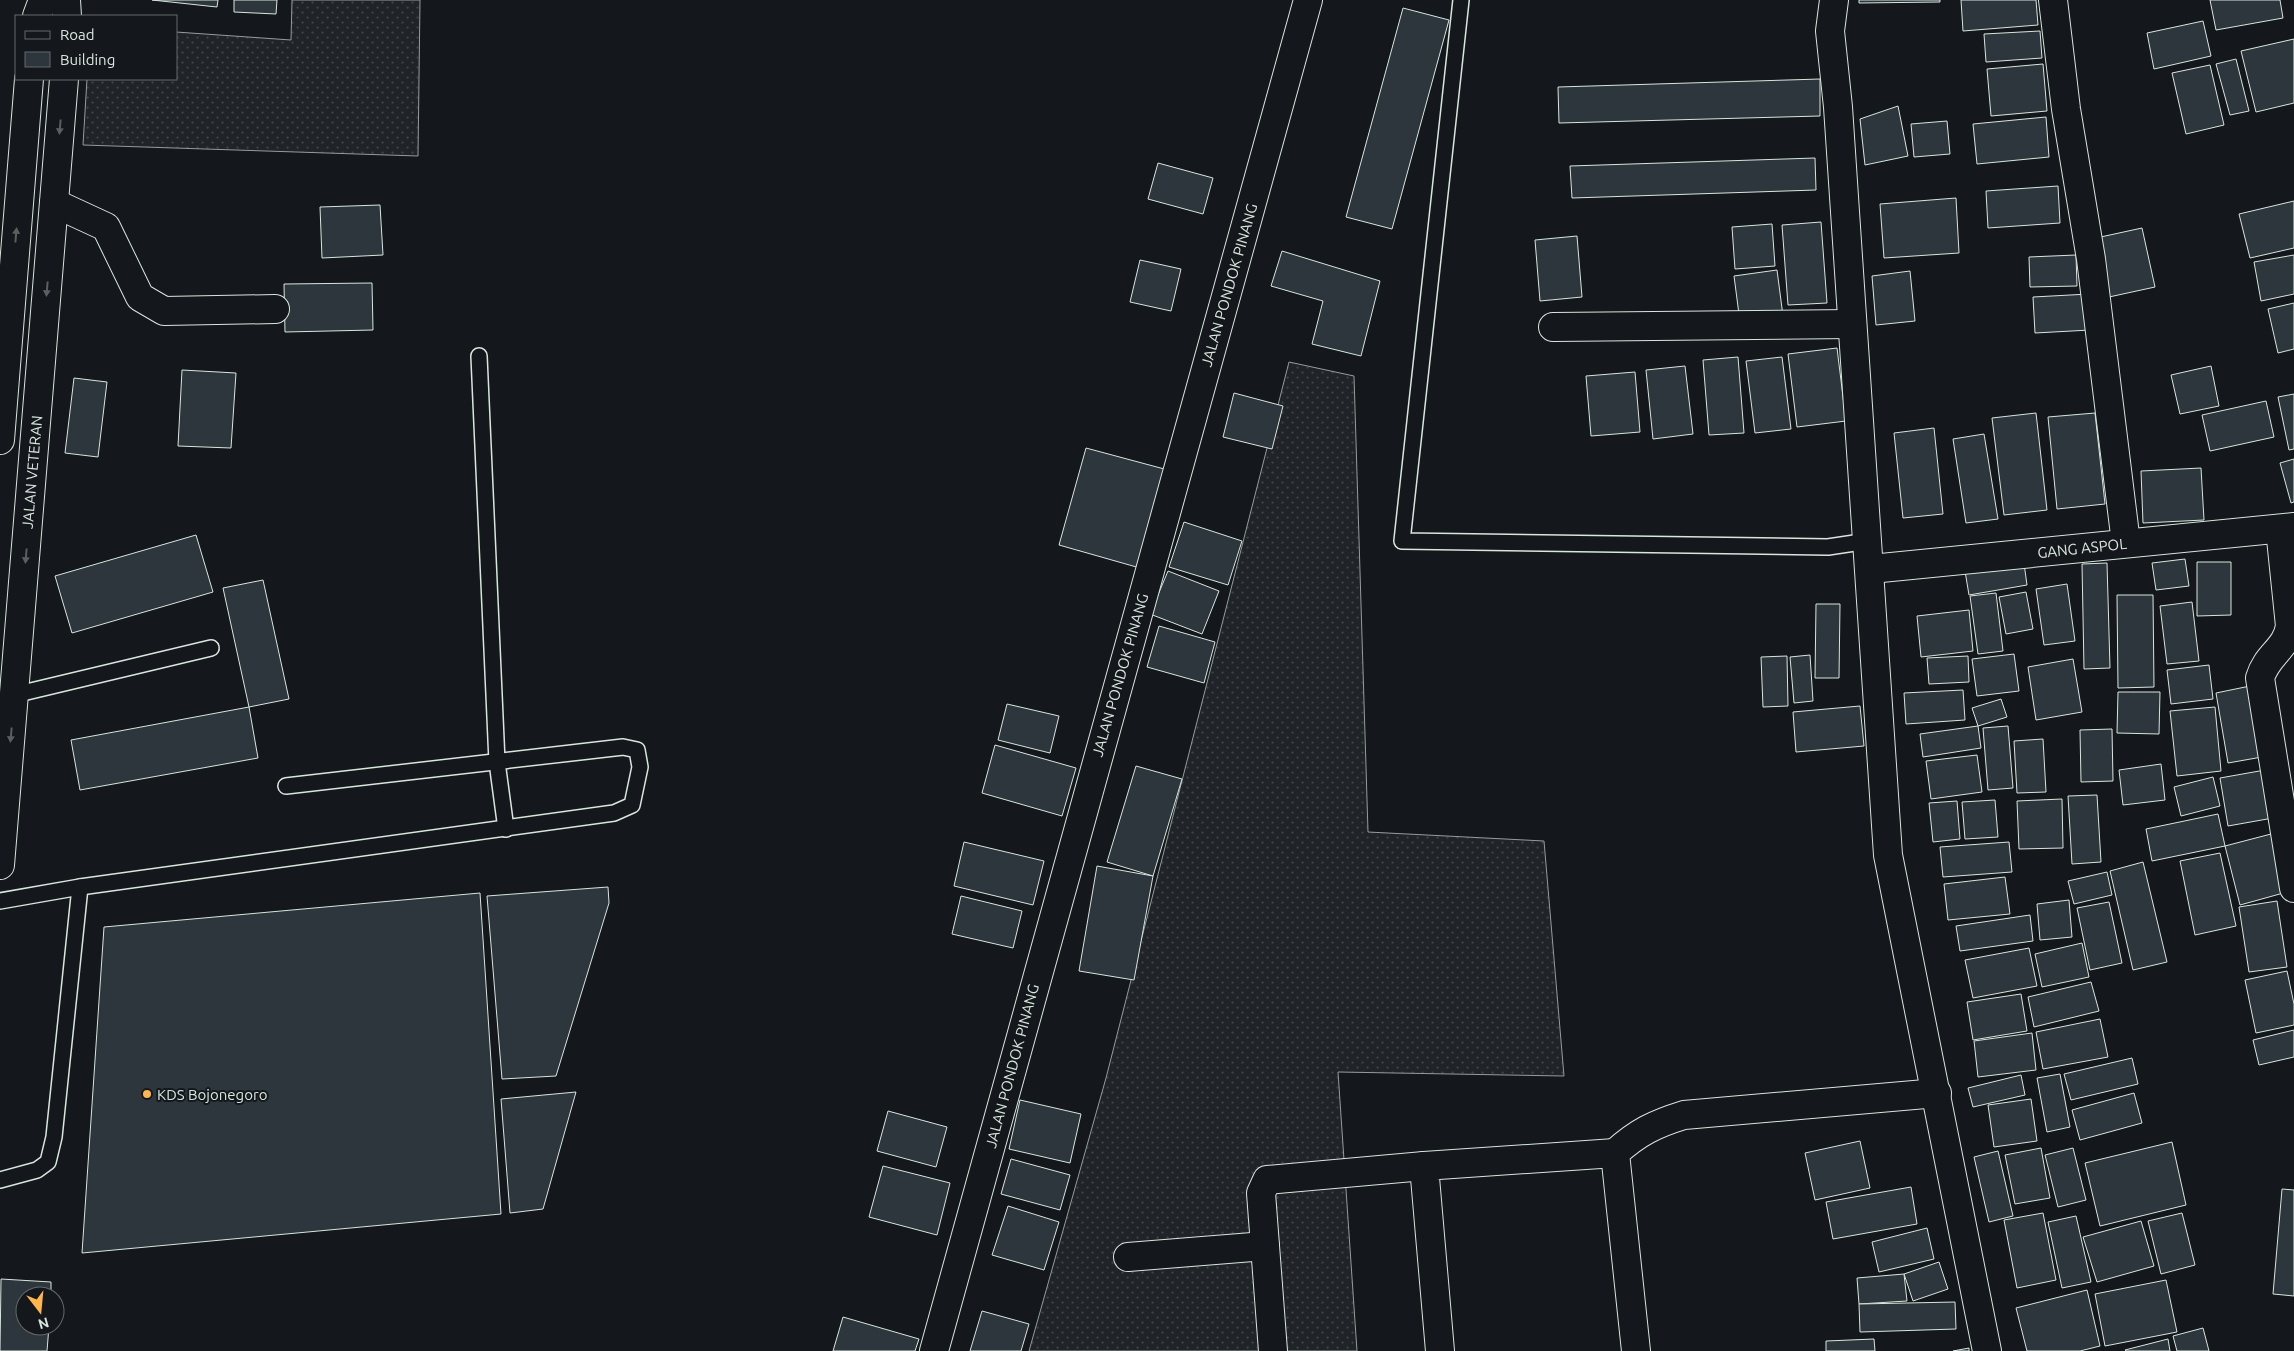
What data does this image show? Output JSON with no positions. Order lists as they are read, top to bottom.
{
  "streets": {
    "street": ["JALAN PONDOK PINANG", "JALAN VETERAN", "GANG ASPOL"]
  },
  "places": ["KDS Bojonegoro"],
  "legend": ["Road", "Building"],
  "north": "bottom"
}
